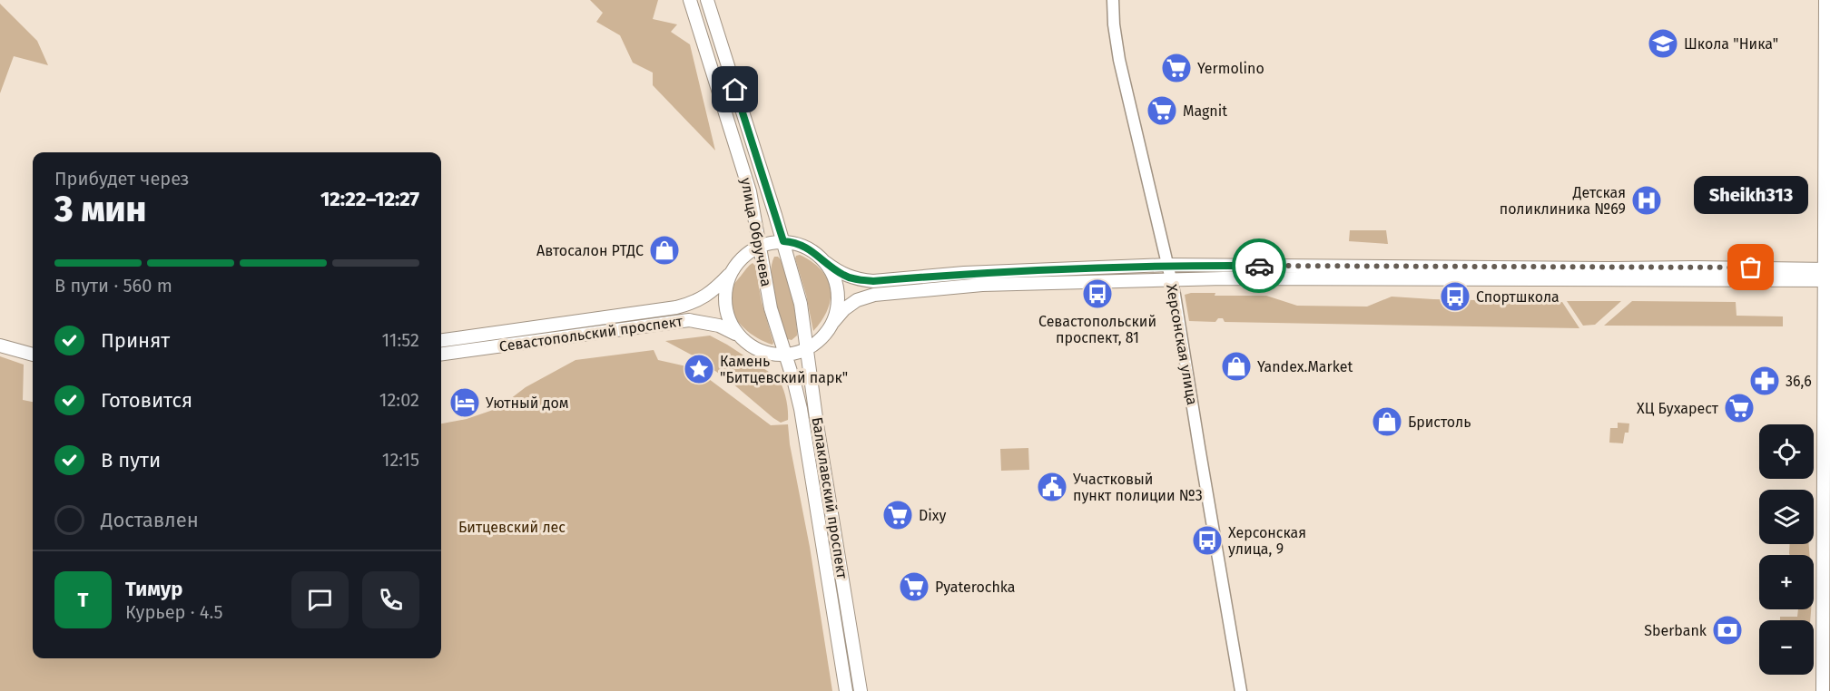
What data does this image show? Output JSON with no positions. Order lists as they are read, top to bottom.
{
  "streets": {
    "main road": ["улица Обручева", "Севастопольский проспект", "Балаклавский проспект"],
    "street": ["Херсонская улица"]
  },
  "crossings": [
    ["улица Обручева", "Севастопольский проспект"],
    ["улица Обручева", "Балаклавский проспект"],
    ["Севастопольский проспект", "Балаклавский проспект"]
  ],
  "parks": ["Битцевский лес"],
  "places": {
    "school or university": ["Школа \"Ника\""],
    "supermarket": [
      "Yermolino",
      "Magnit",
      "ХЦ Бухарест",
      "Dixy",
      "Pyaterochka"
    ],
    "hospital": ["Детская поликлиника №69"],
    "shop": ["Автосалон РТДС", "Yandex.Market", "Бристоль"],
    "other": ["Sheikh313"],
    "bus stop": ["Севастопольский проспект, 81", "Спортшкола", "Херсонская улица, 9"],
    "place": ["Камень \"Битцевский парк\""],
    "pharmacy": ["36,6"],
    "hotel": ["Уютный дом"],
    "public building": ["Участковый пункт полиции №3"],
    "bank": ["Sberbank"]
  },
  "page": {
    "heading": ["3 мин", "Прибудет через", "12:22–12:27"],
    "panel": ["Тимур", "Курьер · 4.5"],
    "bubble": "Sheikh313",
    "bar": "В пути · 560 m",
    "list": [
      ["Принят", "11:52"],
      ["Готовится", "12:02"],
      ["В пути", "12:15"],
      "Доставлен"
    ],
    "map_buttons": ["+", "−"],
    "round": "Т"
  }
}
